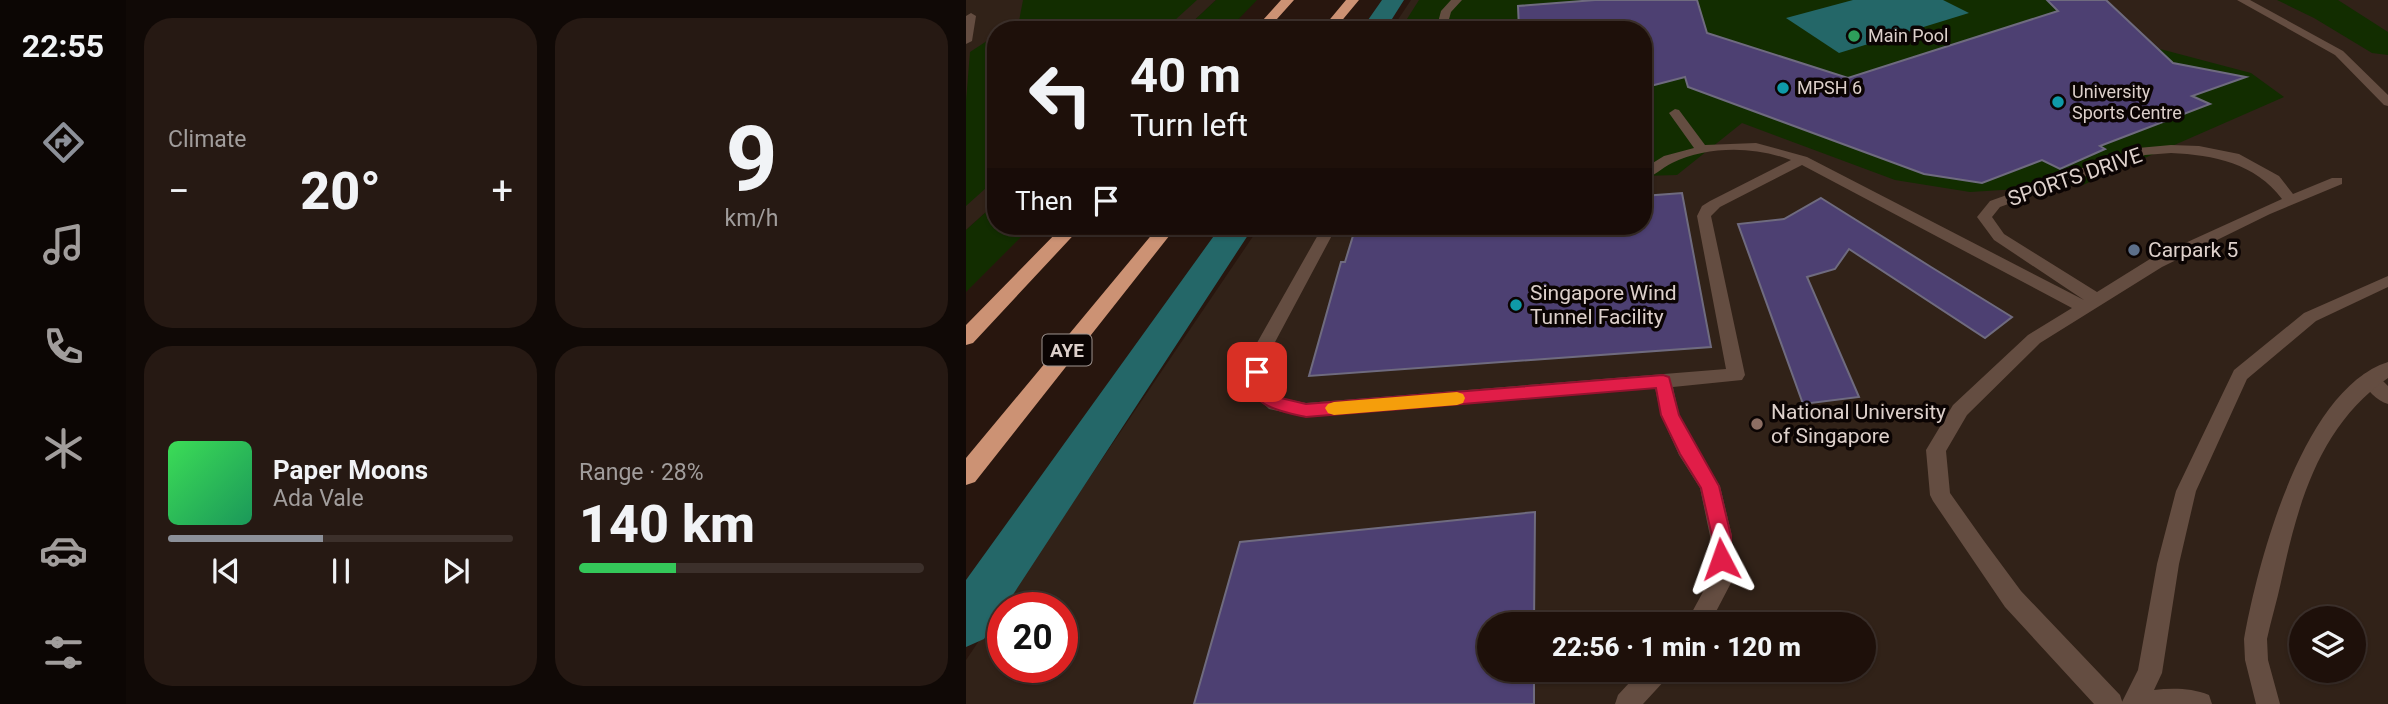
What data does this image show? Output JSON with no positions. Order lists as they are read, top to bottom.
{
  "streets": {
    "highway": ["AYE"],
    "street": ["SPORTS DRIVE"]
  },
  "places": [
    "Main Pool",
    "MPSH 6",
    "University Sports Centre",
    "Carpark 5",
    "Singapore Wind Tunnel Facility",
    "National University of Singapore"
  ],
  "page": {
    "tabs": "22:55",
    "tile": [
      "Climate",
      ["9", "km/h"],
      ["Range · 28%", "140 km"]
    ],
    "turn": ["40 m", "Turn left"],
    "heat": ["−", "20°", "+"],
    "then": "Then",
    "song": ["Paper Moons", "Ada Vale"],
    "limit": "20",
    "trip": "22:56 · 1 min · 120 m"
  }
}
